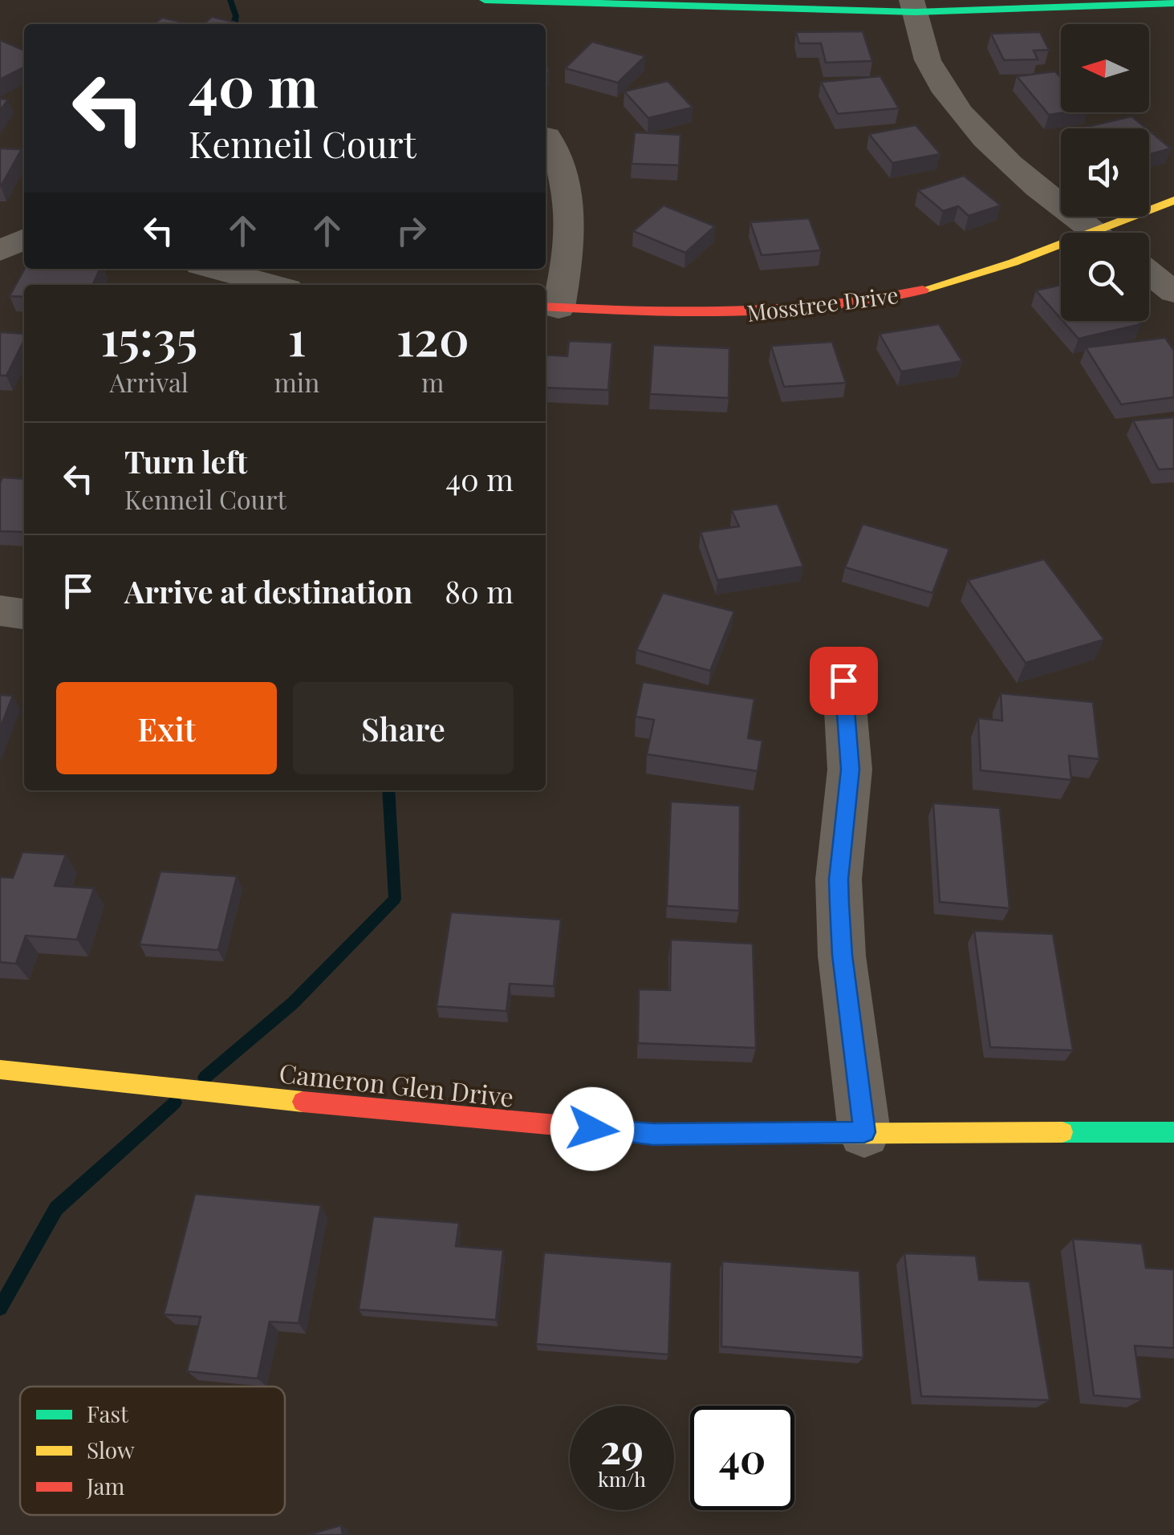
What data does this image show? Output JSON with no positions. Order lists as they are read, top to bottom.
{
  "streets": {
    "street": ["Mosstree Drive", "Cameron Glen Drive"]
  },
  "legend": ["Fast", "Slow", "Jam"],
  "north": "left",
  "page": {
    "turn": ["40 m", "Kenneil Court"],
    "eta": [
      "15:35",
      "Arrival",
      "1",
      "min",
      "120",
      "m"
    ],
    "list": [
      {
        "name": "Turn left",
        "note": "Kenneil Court",
        "value": "40 m"
      },
      {
        "name": "Arrive at destination",
        "value": "80 m"
      }
    ],
    "buttons": ["Exit", "Share"],
    "speed": "29 km/h",
    "limit": "40"
  }
}
